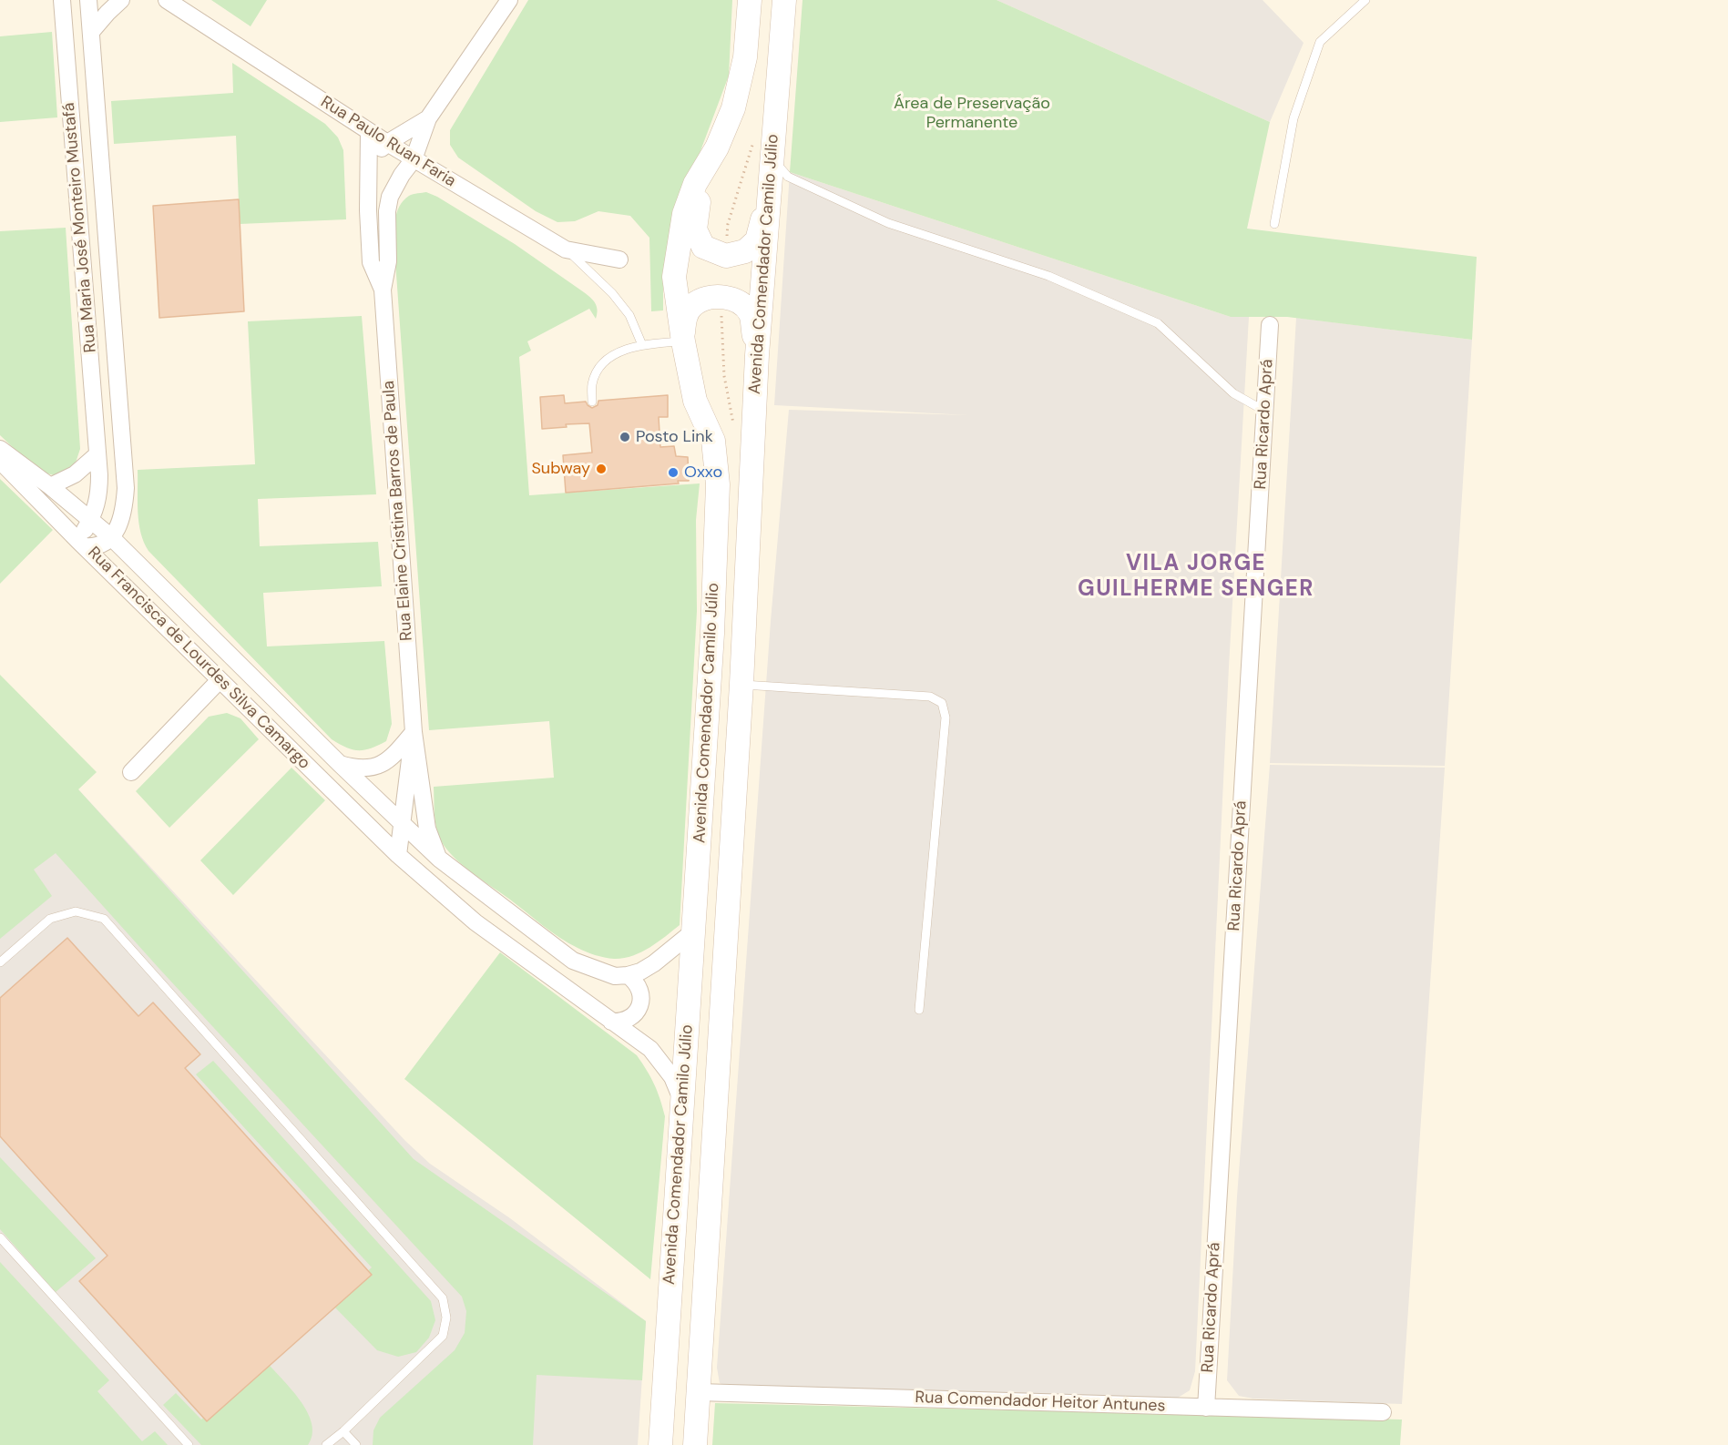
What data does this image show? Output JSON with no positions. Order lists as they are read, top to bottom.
{
  "streets": {
    "main road": ["Avenida Comendador Camilo Júlio"],
    "street": [
      "Rua Paulo Ruan Faria",
      "Rua Maria José Monteiro Mustafá",
      "Rua Ricardo Aprá",
      "Rua Elaine Cristina Barros de Paula",
      "Rua Francisca de Lourdes Silva Camargo",
      "Rua Comendador Heitor Antunes"
    ]
  },
  "crossings": [
    ["Rua Paulo Ruan Faria", "Rua Elaine Cristina Barros de Paula"],
    ["Rua Maria José Monteiro Mustafá", "Rua Francisca de Lourdes Silva Camargo"],
    ["Avenida Comendador Camilo Júlio", "Rua Francisca de Lourdes Silva Camargo"],
    ["Avenida Comendador Camilo Júlio", "Rua Comendador Heitor Antunes"],
    ["Rua Ricardo Aprá", "Rua Comendador Heitor Antunes"],
    ["Rua Elaine Cristina Barros de Paula", "Rua Francisca de Lourdes Silva Camargo"]
  ],
  "districts": ["VILA JORGE GUILHERME SENGER"],
  "parks": ["Área de Preservação Permanente"],
  "places": ["Posto Link", "Subway", "Oxxo"]
}
